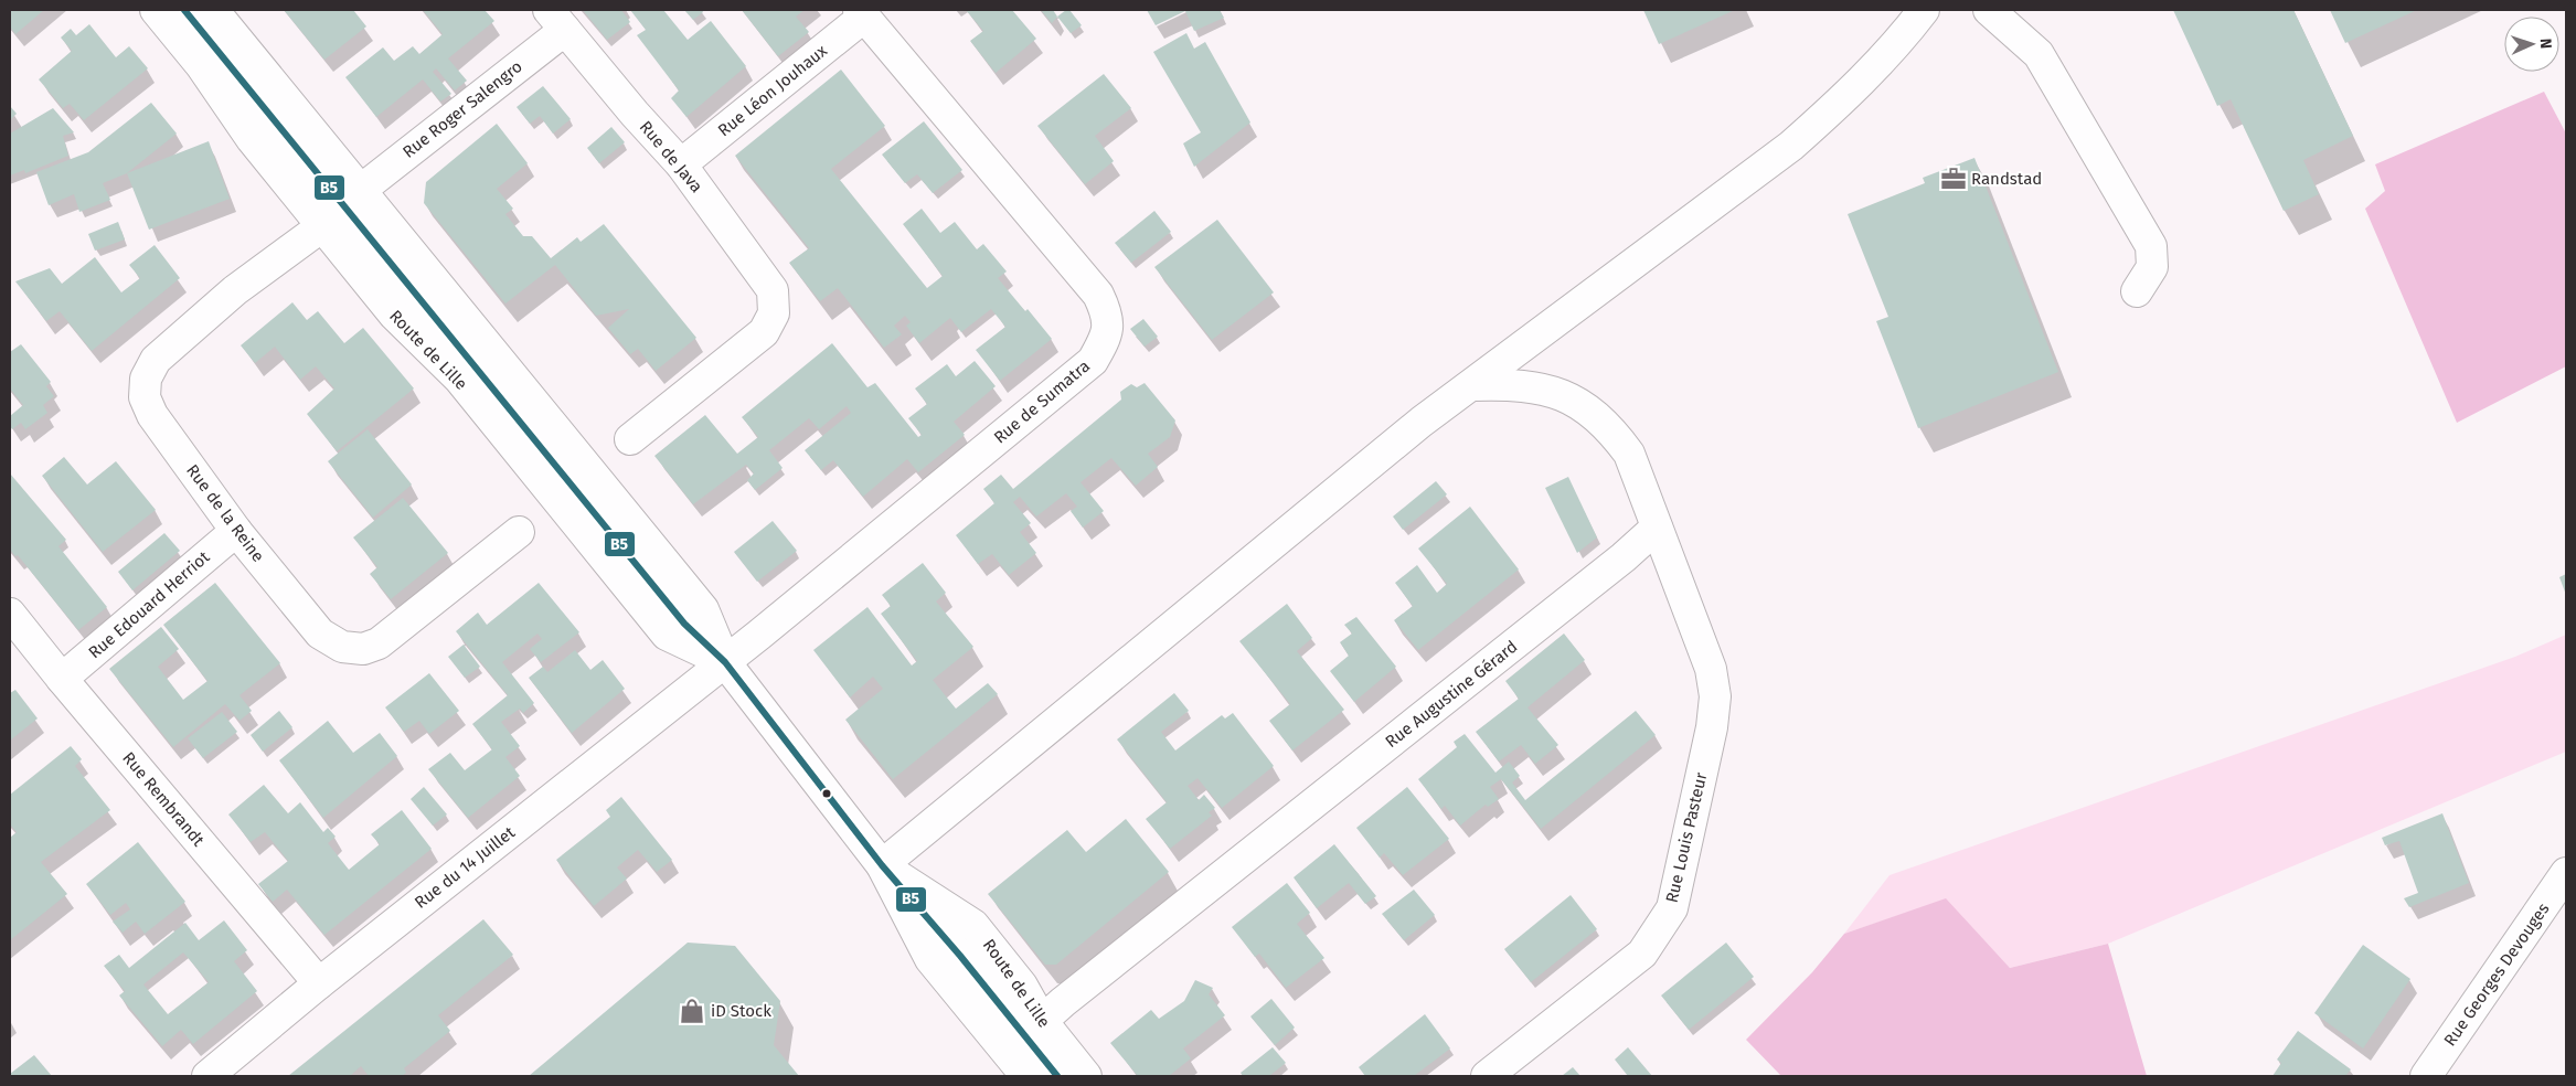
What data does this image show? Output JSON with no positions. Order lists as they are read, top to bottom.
{
  "streets": {
    "street": [
      "Rue Léon Jouhaux",
      "Rue Roger Salengro",
      "Rue de Java",
      "Route de Lille",
      "Rue de Sumatra",
      "Rue de la Reine",
      "Rue Edouard Herriot",
      "Rue Augustine Gérard",
      "Rue Rembrandt",
      "Rue Louis Pasteur",
      "Rue du 14 Juillet",
      "Rue Georges Devouges"
    ]
  },
  "crossings": [
    ["Rue Léon Jouhaux", "Rue de Java"],
    ["Rue Léon Jouhaux", "Rue de Sumatra"],
    ["Rue Roger Salengro", "Rue de Java"],
    ["Rue Roger Salengro", "Route de Lille"],
    ["Route de Lille", "Rue de Sumatra"],
    ["Route de Lille", "Rue de la Reine"],
    ["Route de Lille", "Rue Augustine Gérard"],
    ["Route de Lille", "Rue du 14 Juillet"],
    ["Rue de Sumatra", "Rue du 14 Juillet"],
    ["Rue de la Reine", "Rue Edouard Herriot"],
    ["Rue Edouard Herriot", "Rue Rembrandt"],
    ["Rue Augustine Gérard", "Rue Louis Pasteur"],
    ["Rue Rembrandt", "Rue du 14 Juillet"]
  ],
  "places": {
    "office": ["Randstad"],
    "shop": ["iD Stock"]
  },
  "lines": ["transit line B5"],
  "north": "right"
}
